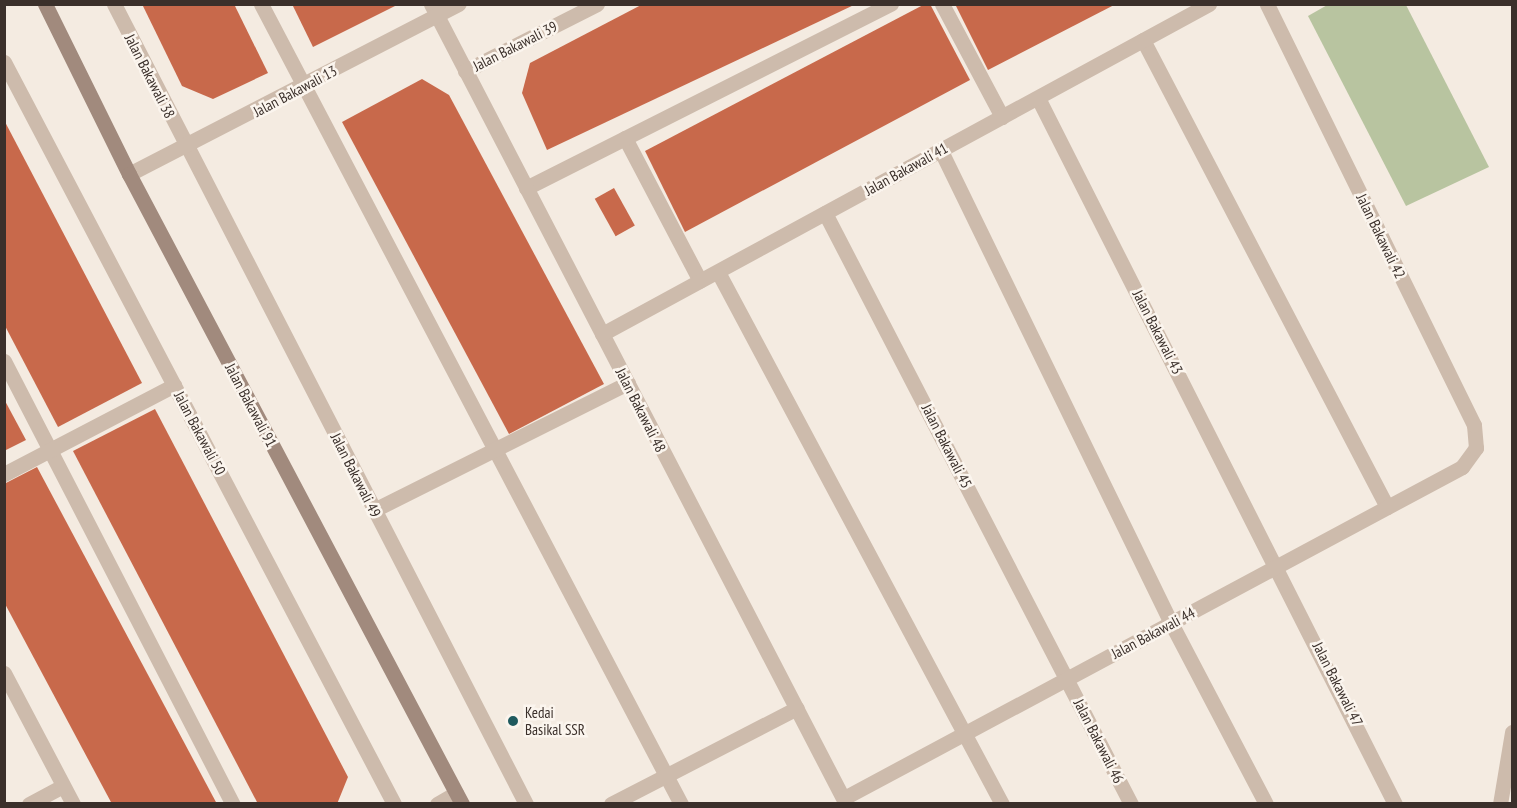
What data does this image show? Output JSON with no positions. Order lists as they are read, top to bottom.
{
  "streets": {
    "main road": ["Jalan Bakawali 91"],
    "street": [
      "Jalan Bakawali 39",
      "Jalan Bakawali 38",
      "Jalan Bakawali 13",
      "Jalan Bakawali 41",
      "Jalan Bakawali 42",
      "Jalan Bakawali 43",
      "Jalan Bakawali 48",
      "Jalan Bakawali 50",
      "Jalan Bakawali 45",
      "Jalan Bakawali 49",
      "Jalan Bakawali 44",
      "Jalan Bakawali 47",
      "Jalan Bakawali 46"
    ]
  },
  "crossings": [
    ["Jalan Bakawali 39", "Jalan Bakawali 48"],
    ["Jalan Bakawali 38", "Jalan Bakawali 13"],
    ["Jalan Bakawali 38", "Jalan Bakawali 49"],
    ["Jalan Bakawali 13", "Jalan Bakawali 91"],
    ["Jalan Bakawali 13", "Jalan Bakawali 48"],
    ["Jalan Bakawali 13", "Jalan Bakawali 49"],
    ["Jalan Bakawali 41", "Jalan Bakawali 43"],
    ["Jalan Bakawali 41", "Jalan Bakawali 48"],
    ["Jalan Bakawali 41", "Jalan Bakawali 45"],
    ["Jalan Bakawali 42", "Jalan Bakawali 44"],
    ["Jalan Bakawali 43", "Jalan Bakawali 44"],
    ["Jalan Bakawali 43", "Jalan Bakawali 47"],
    ["Jalan Bakawali 48", "Jalan Bakawali 44"],
    ["Jalan Bakawali 45", "Jalan Bakawali 44"],
    ["Jalan Bakawali 45", "Jalan Bakawali 46"],
    ["Jalan Bakawali 44", "Jalan Bakawali 47"],
    ["Jalan Bakawali 44", "Jalan Bakawali 46"]
  ],
  "places": ["Kedai Basikal SSR"]
}
